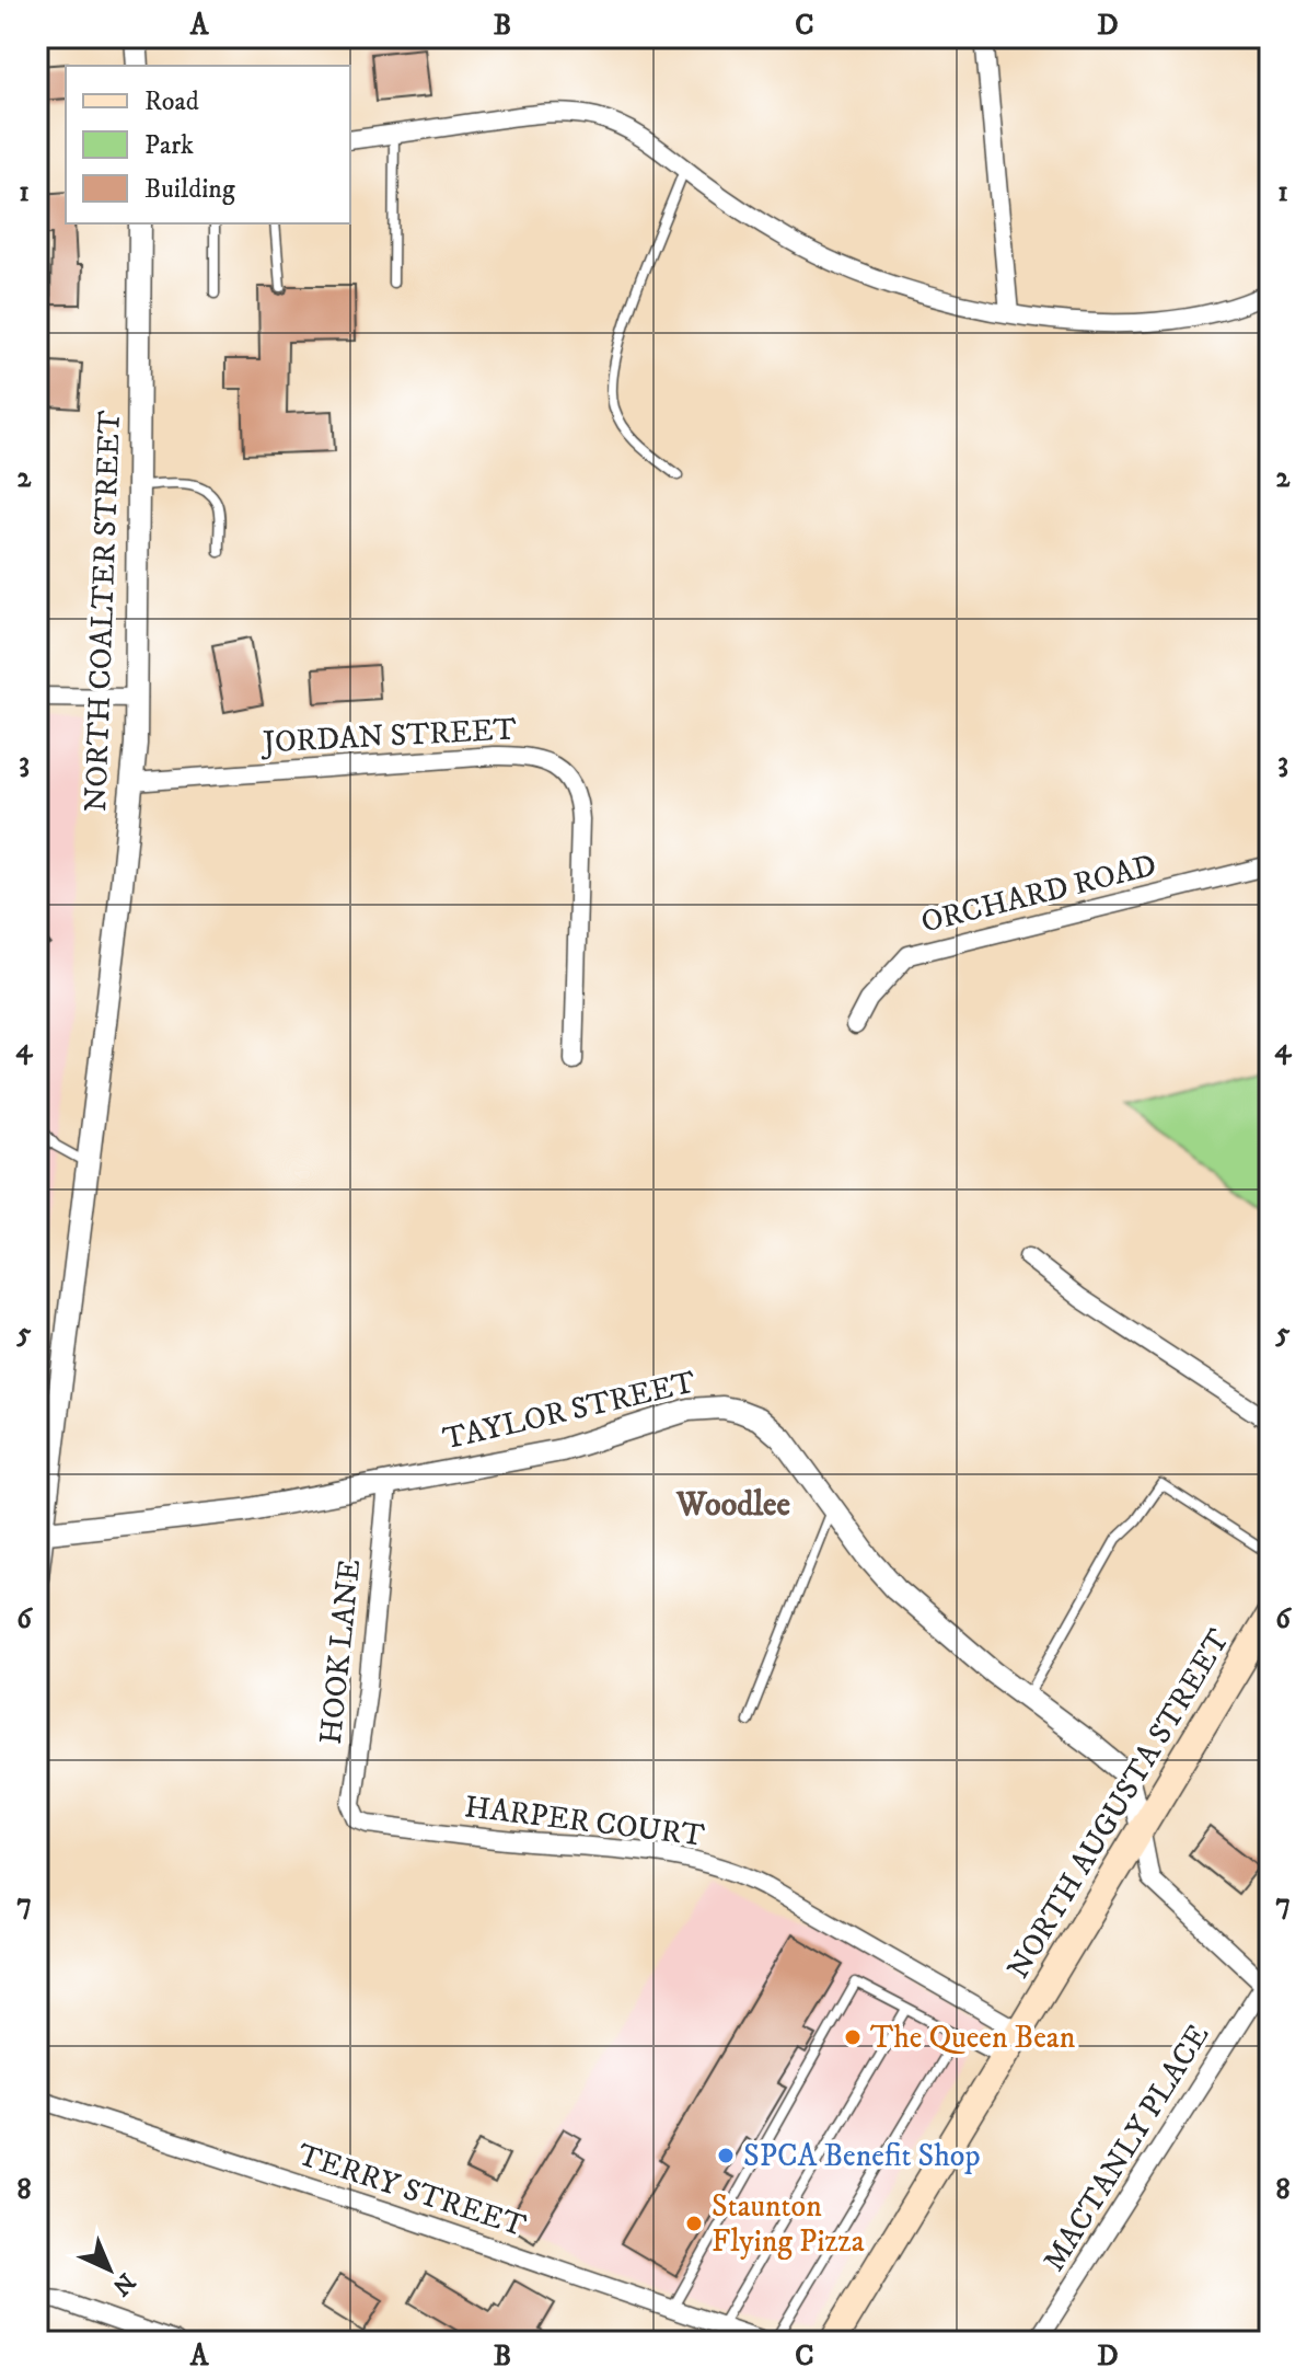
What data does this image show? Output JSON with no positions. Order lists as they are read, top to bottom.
{
  "streets": {
    "main road": ["NORTH AUGUSTA STREET"],
    "street": [
      "NORTH COALTER STREET",
      "JORDAN STREET",
      "ORCHARD ROAD",
      "TAYLOR STREET",
      "HOOK LANE",
      "HARPER COURT",
      "MACTANLY PLACE",
      "TERRY STREET"
    ]
  },
  "crossings": [
    ["NORTH COALTER STREET", "JORDAN STREET"],
    ["NORTH COALTER STREET", "TAYLOR STREET"],
    ["TAYLOR STREET", "HOOK LANE"],
    ["TAYLOR STREET", "NORTH AUGUSTA STREET"],
    ["HOOK LANE", "HARPER COURT"],
    ["NORTH AUGUSTA STREET", "HARPER COURT"]
  ],
  "districts": ["Woodlee"],
  "places": ["The Queen Bean", "SPCA Benefit Shop", "Staunton Flying Pizza"],
  "legend": ["Road", "Park", "Building"],
  "north": "bottom right",
  "grid": {
    "columns": [
      "A",
      "B",
      "C",
      "D"
    ],
    "rows": [
      "1",
      "2",
      "3",
      "4",
      "5",
      "6",
      "7",
      "8"
    ]
  }
}
